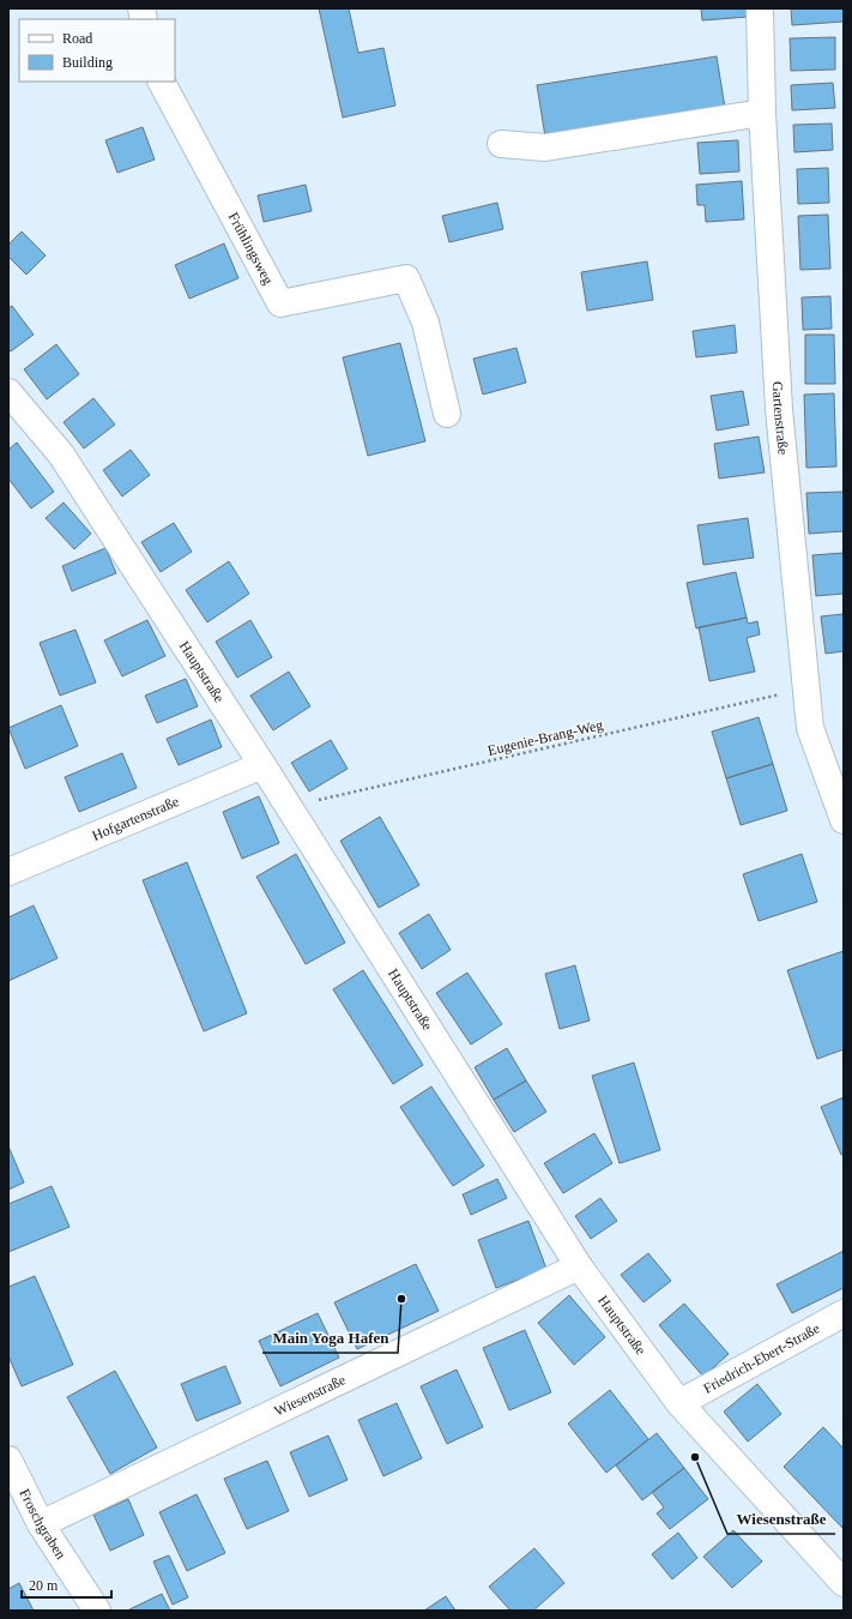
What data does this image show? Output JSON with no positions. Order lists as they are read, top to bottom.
{
  "streets": {
    "street": [
      "Frühlingsweg",
      "Gartenstraße",
      "Hauptstraße",
      "Hofgartenstraße",
      "Friedrich-Ebert-Straße",
      "Wiesenstraße",
      "Froschgraben"
    ],
    "path": ["Eugenie-Brang-Weg"]
  },
  "crossings": [
    ["Gartenstraße", "Eugenie-Brang-Weg"],
    ["Hauptstraße", "Eugenie-Brang-Weg"],
    ["Hauptstraße", "Hofgartenstraße"],
    ["Hauptstraße", "Friedrich-Ebert-Straße"],
    ["Hauptstraße", "Wiesenstraße"],
    ["Wiesenstraße", "Froschgraben"]
  ],
  "places": ["Main Yoga Hafen", "Wiesenstraße"],
  "legend": ["Road", "Building"],
  "scale_bar": "20 m"
}
